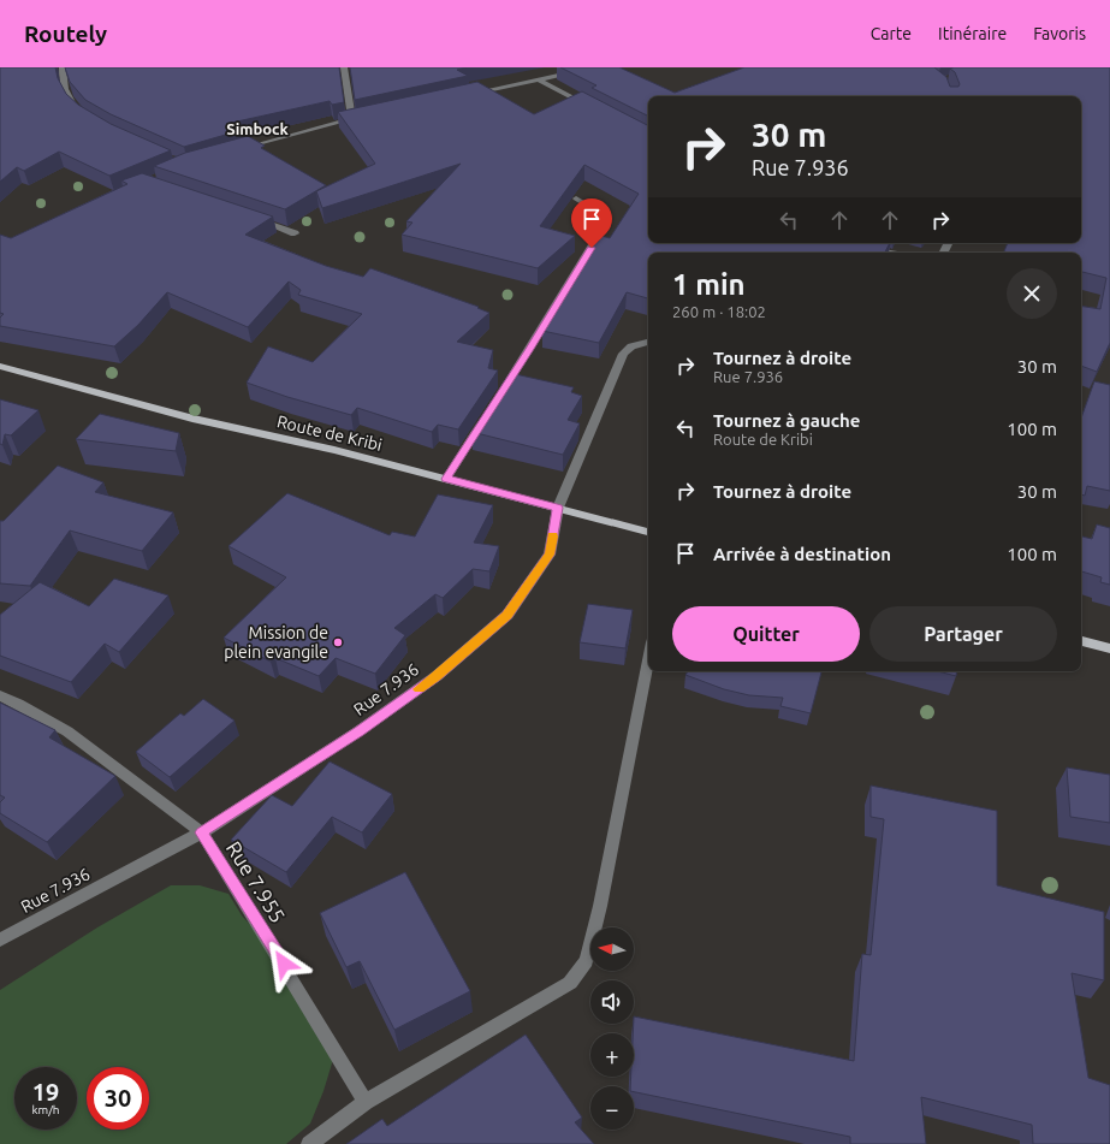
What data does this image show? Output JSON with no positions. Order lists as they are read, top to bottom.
{
  "streets": {
    "main road": ["Route de Kribi"],
    "street": ["Rue 7.936", "Rue 7.955"]
  },
  "crossings": [
    ["Route de Kribi", "Rue 7.936"],
    ["Rue 7.936", "Rue 7.955"]
  ],
  "districts": ["Simbock"],
  "places": ["Mission de plein evangile"],
  "north": "left",
  "page": {
    "header": "Routely",
    "nav": ["Carte", "Itinéraire", "Favoris"],
    "turn": ["30 m", "Rue 7.936"],
    "heading": ["1 min", "260 m · 18:02"],
    "list": [
      {
        "name": "Tournez à droite",
        "note": "Rue 7.936",
        "value": "30 m"
      },
      {
        "name": "Tournez à gauche",
        "note": "Route de Kribi",
        "value": "100 m"
      },
      {
        "name": "Tournez à droite",
        "value": "30 m"
      },
      {
        "name": "Arrivée à destination",
        "value": "100 m"
      }
    ],
    "buttons": ["Quitter", "Partager"],
    "map_buttons": ["+", "−"],
    "speed": "19 km/h",
    "limit": "30"
  }
}
